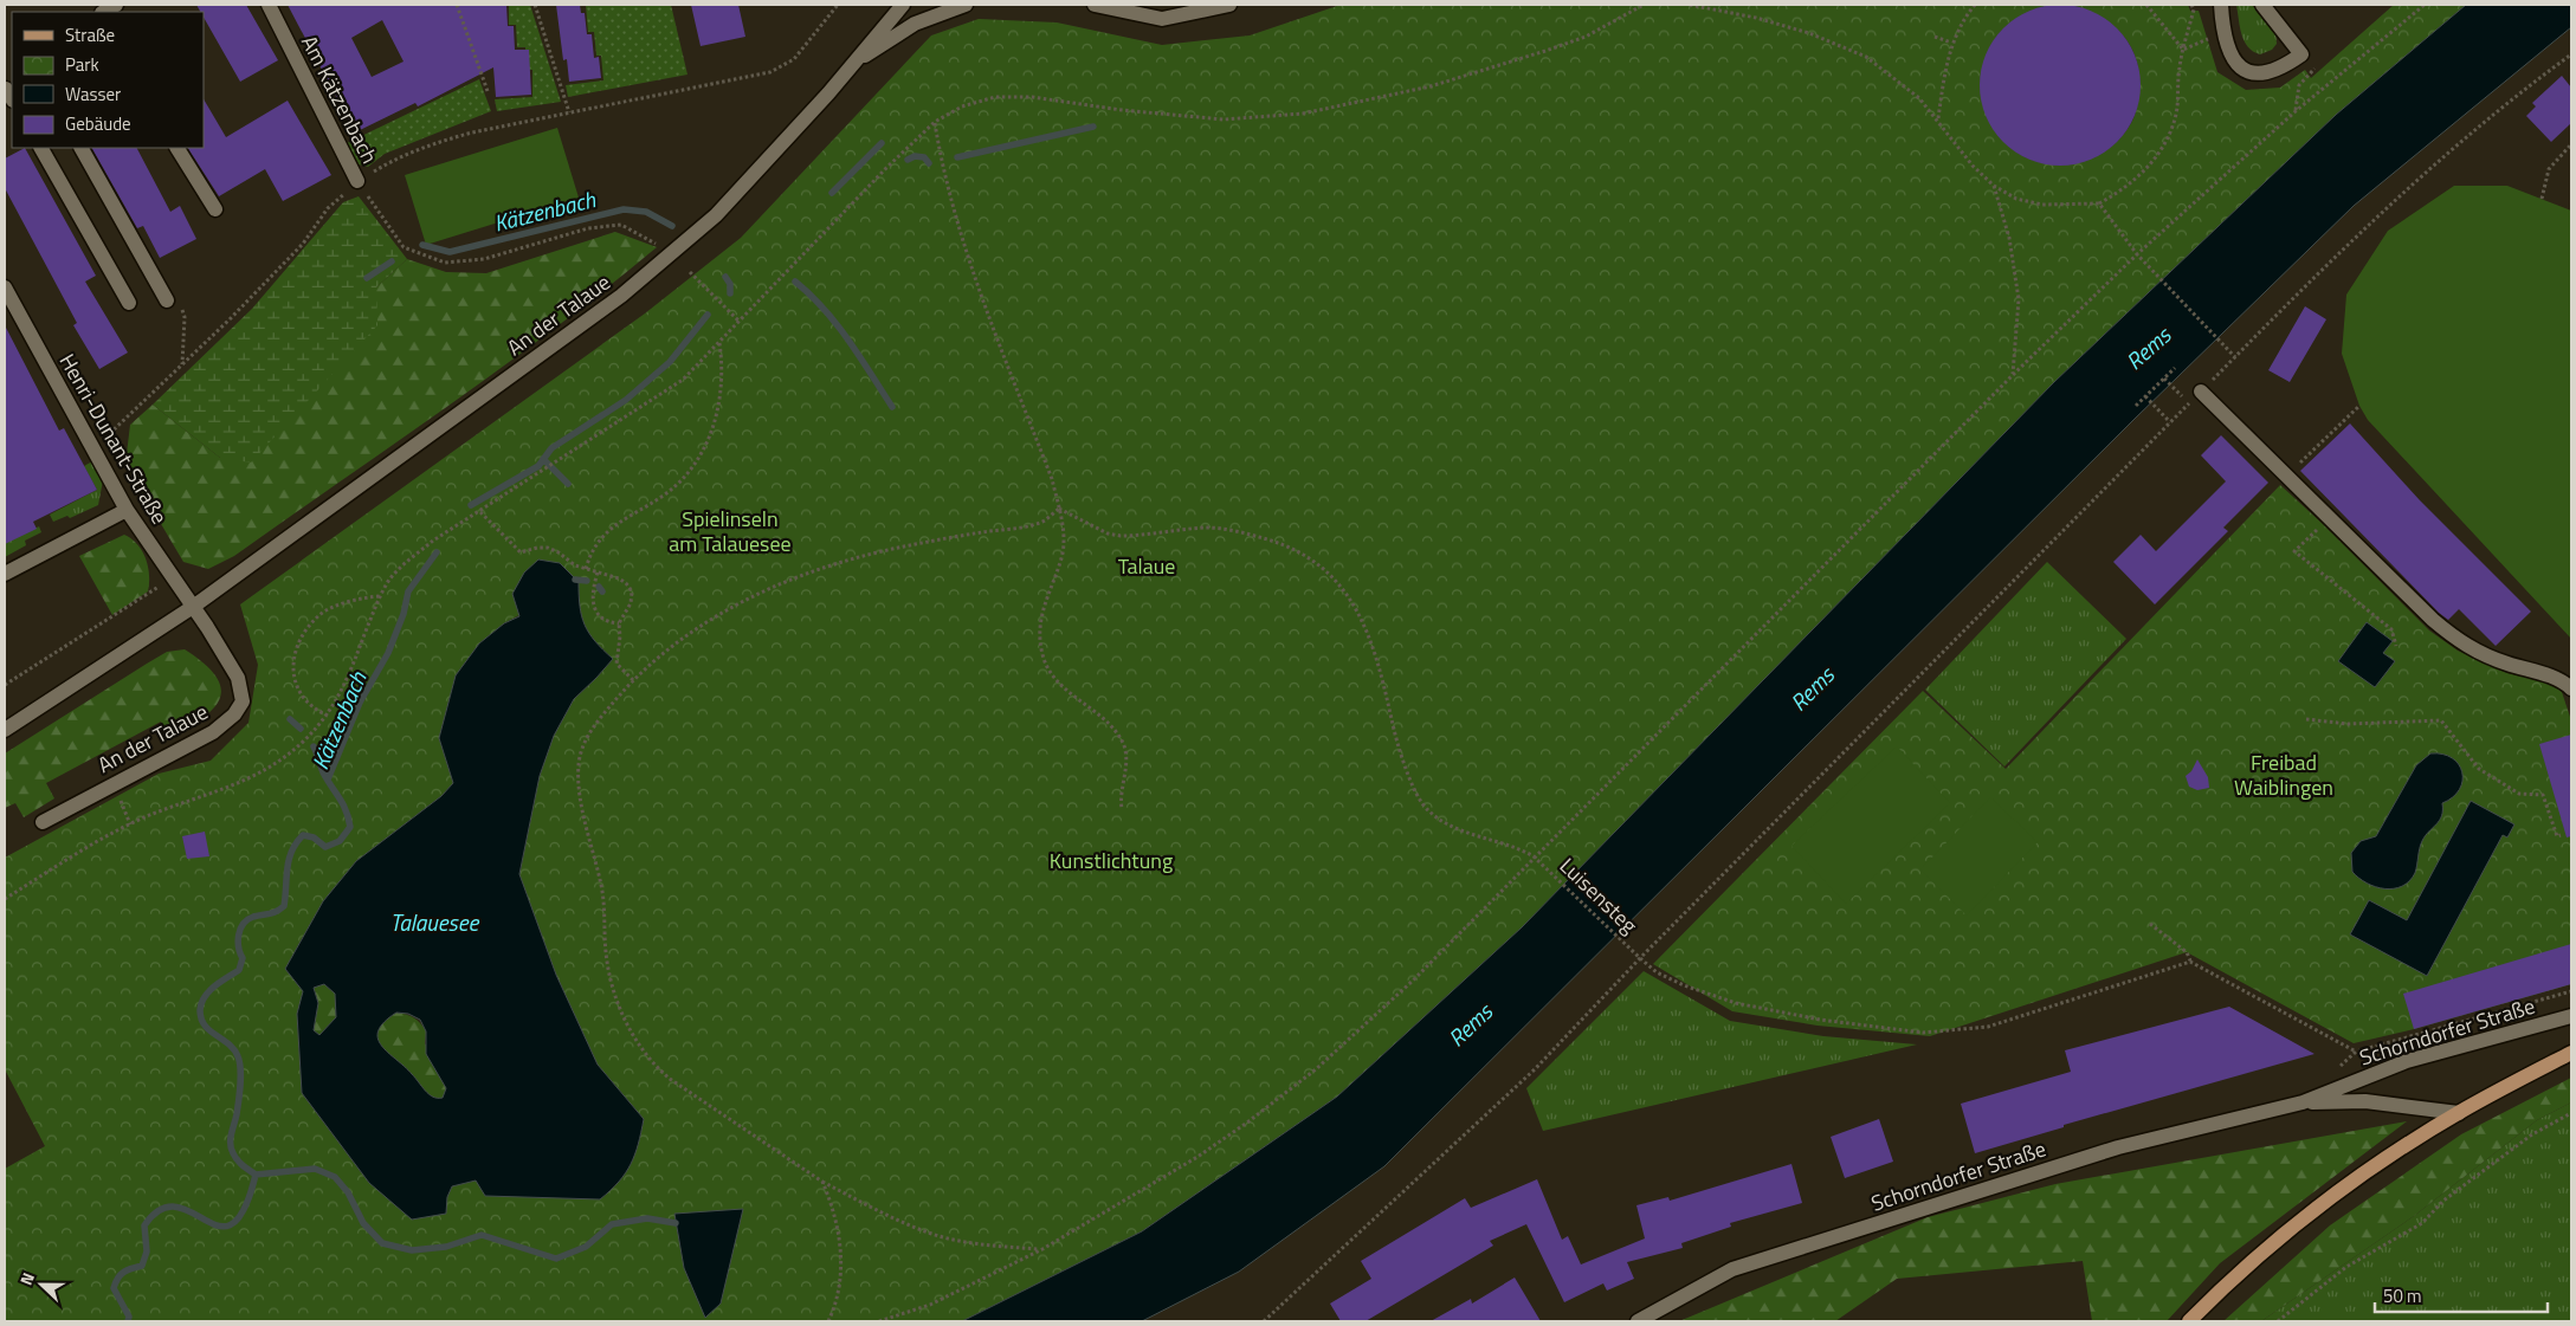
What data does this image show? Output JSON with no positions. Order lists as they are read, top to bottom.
{
  "streets": {
    "street": [
      "Am Kätzenbach",
      "An der Talaue",
      "Henri-Dunant-Straße",
      "Schorndorfer Straße"
    ],
    "path": ["Luisensteg"]
  },
  "crossings": [
    ["An der Talaue", "Henri-Dunant-Straße"]
  ],
  "water": ["Kätzenbach", "Rems", "Talauesee"],
  "parks": [
    "Spielinseln am Talauesee",
    "Talaue",
    "Freibad Waiblingen",
    "Kunstlichtung"
  ],
  "legend": [
    "Straße",
    "Park",
    "Wasser",
    "Gebäude"
  ],
  "scale_bar": "50 m",
  "north": "left"
}
